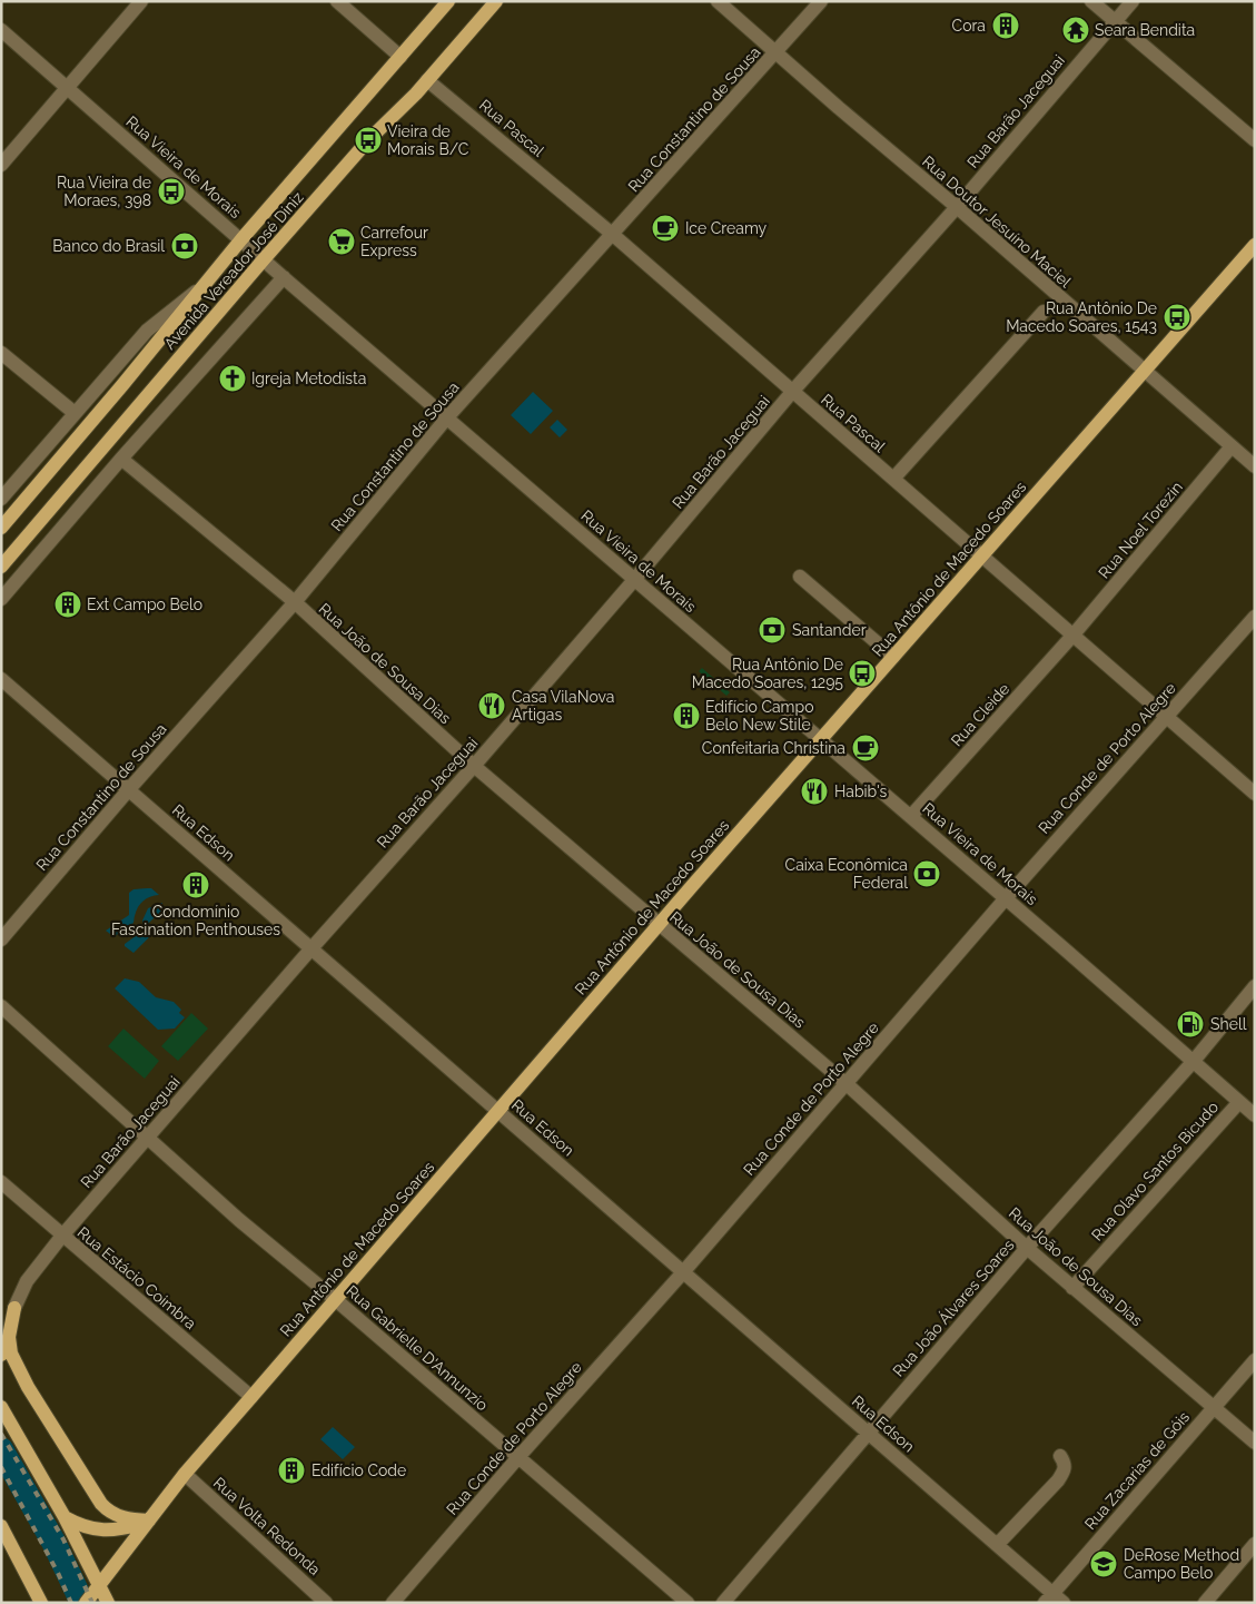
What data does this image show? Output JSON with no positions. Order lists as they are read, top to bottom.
{
  "streets": {
    "main road": ["Avenida Vereador José Diniz", "Rua Antônio de Macedo Soares"],
    "street": [
      "Rua Barão Jaceguai",
      "Rua Constantino de Sousa",
      "Rua Pascal",
      "Rua Vieira de Morais",
      "Rua Doutor Jesuíno Maciel",
      "Rua Noel Torezin",
      "Rua João de Sousa Dias",
      "Rua Cleide",
      "Rua Conde de Porto Alegre",
      "Rua Edson",
      "Rua Olavo Santos Bicudo",
      "Rua Estácio Coimbra",
      "Rua João Álvares Soares",
      "Rua Gabrielle D'Annunzio",
      "Rua Zacarias de Góis",
      "Rua Volta Redonda"
    ]
  },
  "crossings": [
    ["Rua Barão Jaceguai", "Rua Pascal"],
    ["Rua Barão Jaceguai", "Rua Vieira de Morais"],
    ["Rua Barão Jaceguai", "Rua Doutor Jesuíno Maciel"],
    ["Rua Barão Jaceguai", "Rua João de Sousa Dias"],
    ["Rua Barão Jaceguai", "Rua Edson"],
    ["Rua Barão Jaceguai", "Rua Estácio Coimbra"],
    ["Rua Barão Jaceguai", "Rua Gabrielle D'Annunzio"],
    ["Rua Constantino de Sousa", "Rua Pascal"],
    ["Rua Constantino de Sousa", "Rua Vieira de Morais"],
    ["Rua Constantino de Sousa", "Rua Doutor Jesuíno Maciel"],
    ["Rua Constantino de Sousa", "Rua João de Sousa Dias"],
    ["Rua Constantino de Sousa", "Rua Edson"],
    ["Rua Pascal", "Avenida Vereador José Diniz"],
    ["Rua Pascal", "Rua Noel Torezin"],
    ["Rua Pascal", "Rua Antônio de Macedo Soares"],
    ["Rua Pascal", "Rua Cleide"],
    ["Rua Pascal", "Rua Conde de Porto Alegre"],
    ["Rua Vieira de Morais", "Avenida Vereador José Diniz"],
    ["Rua Vieira de Morais", "Rua Antônio de Macedo Soares"],
    ["Rua Vieira de Morais", "Rua Cleide"],
    ["Rua Vieira de Morais", "Rua Conde de Porto Alegre"],
    ["Rua Vieira de Morais", "Rua Olavo Santos Bicudo"],
    ["Rua Vieira de Morais", "Rua João Álvares Soares"],
    ["Rua Doutor Jesuíno Maciel", "Rua Noel Torezin"],
    ["Rua Doutor Jesuíno Maciel", "Rua Antônio de Macedo Soares"],
    ["Rua Noel Torezin", "Rua Cleide"],
    ["Rua Antônio de Macedo Soares", "Rua João de Sousa Dias"],
    ["Rua Antônio de Macedo Soares", "Rua Edson"],
    ["Rua Antônio de Macedo Soares", "Rua Estácio Coimbra"],
    ["Rua Antônio de Macedo Soares", "Rua Gabrielle D'Annunzio"],
    ["Rua Antônio de Macedo Soares", "Rua Volta Redonda"],
    ["Rua João de Sousa Dias", "Rua Conde de Porto Alegre"],
    ["Rua João de Sousa Dias", "Rua Olavo Santos Bicudo"],
    ["Rua João de Sousa Dias", "Rua João Álvares Soares"],
    ["Rua João de Sousa Dias", "Rua Zacarias de Góis"],
    ["Rua Conde de Porto Alegre", "Rua Edson"],
    ["Rua Conde de Porto Alegre", "Rua Gabrielle D'Annunzio"],
    ["Rua Edson", "Rua João Álvares Soares"],
    ["Rua Edson", "Rua Zacarias de Góis"]
  ],
  "places": {
    "building": [
      "Cora",
      "Ext Campo Belo",
      "Edifício Campo Belo New Stile",
      "Condomínio Fascination Penthouses",
      "Edifício Code"
    ],
    "temple": ["Seara Bendita"],
    "bus stop": [
      "Vieira de Morais B/C",
      "Rua Vieira de Moraes, 398",
      "Rua Antônio De Macedo Soares, 1543",
      "Rua Antônio De Macedo Soares, 1295"
    ],
    "cafe": ["Ice Creamy", "Confeitaria Christina"],
    "supermarket": ["Carrefour Express"],
    "bank": ["Banco do Brasil", "Santander", "Caixa Econômica Federal"],
    "church": ["Igreja Metodista"],
    "restaurant": ["Casa VilaNova Artigas", "Habib's"],
    "fuel station": ["Shell"],
    "school or university": ["DeRose Method Campo Belo"]
  }
}
